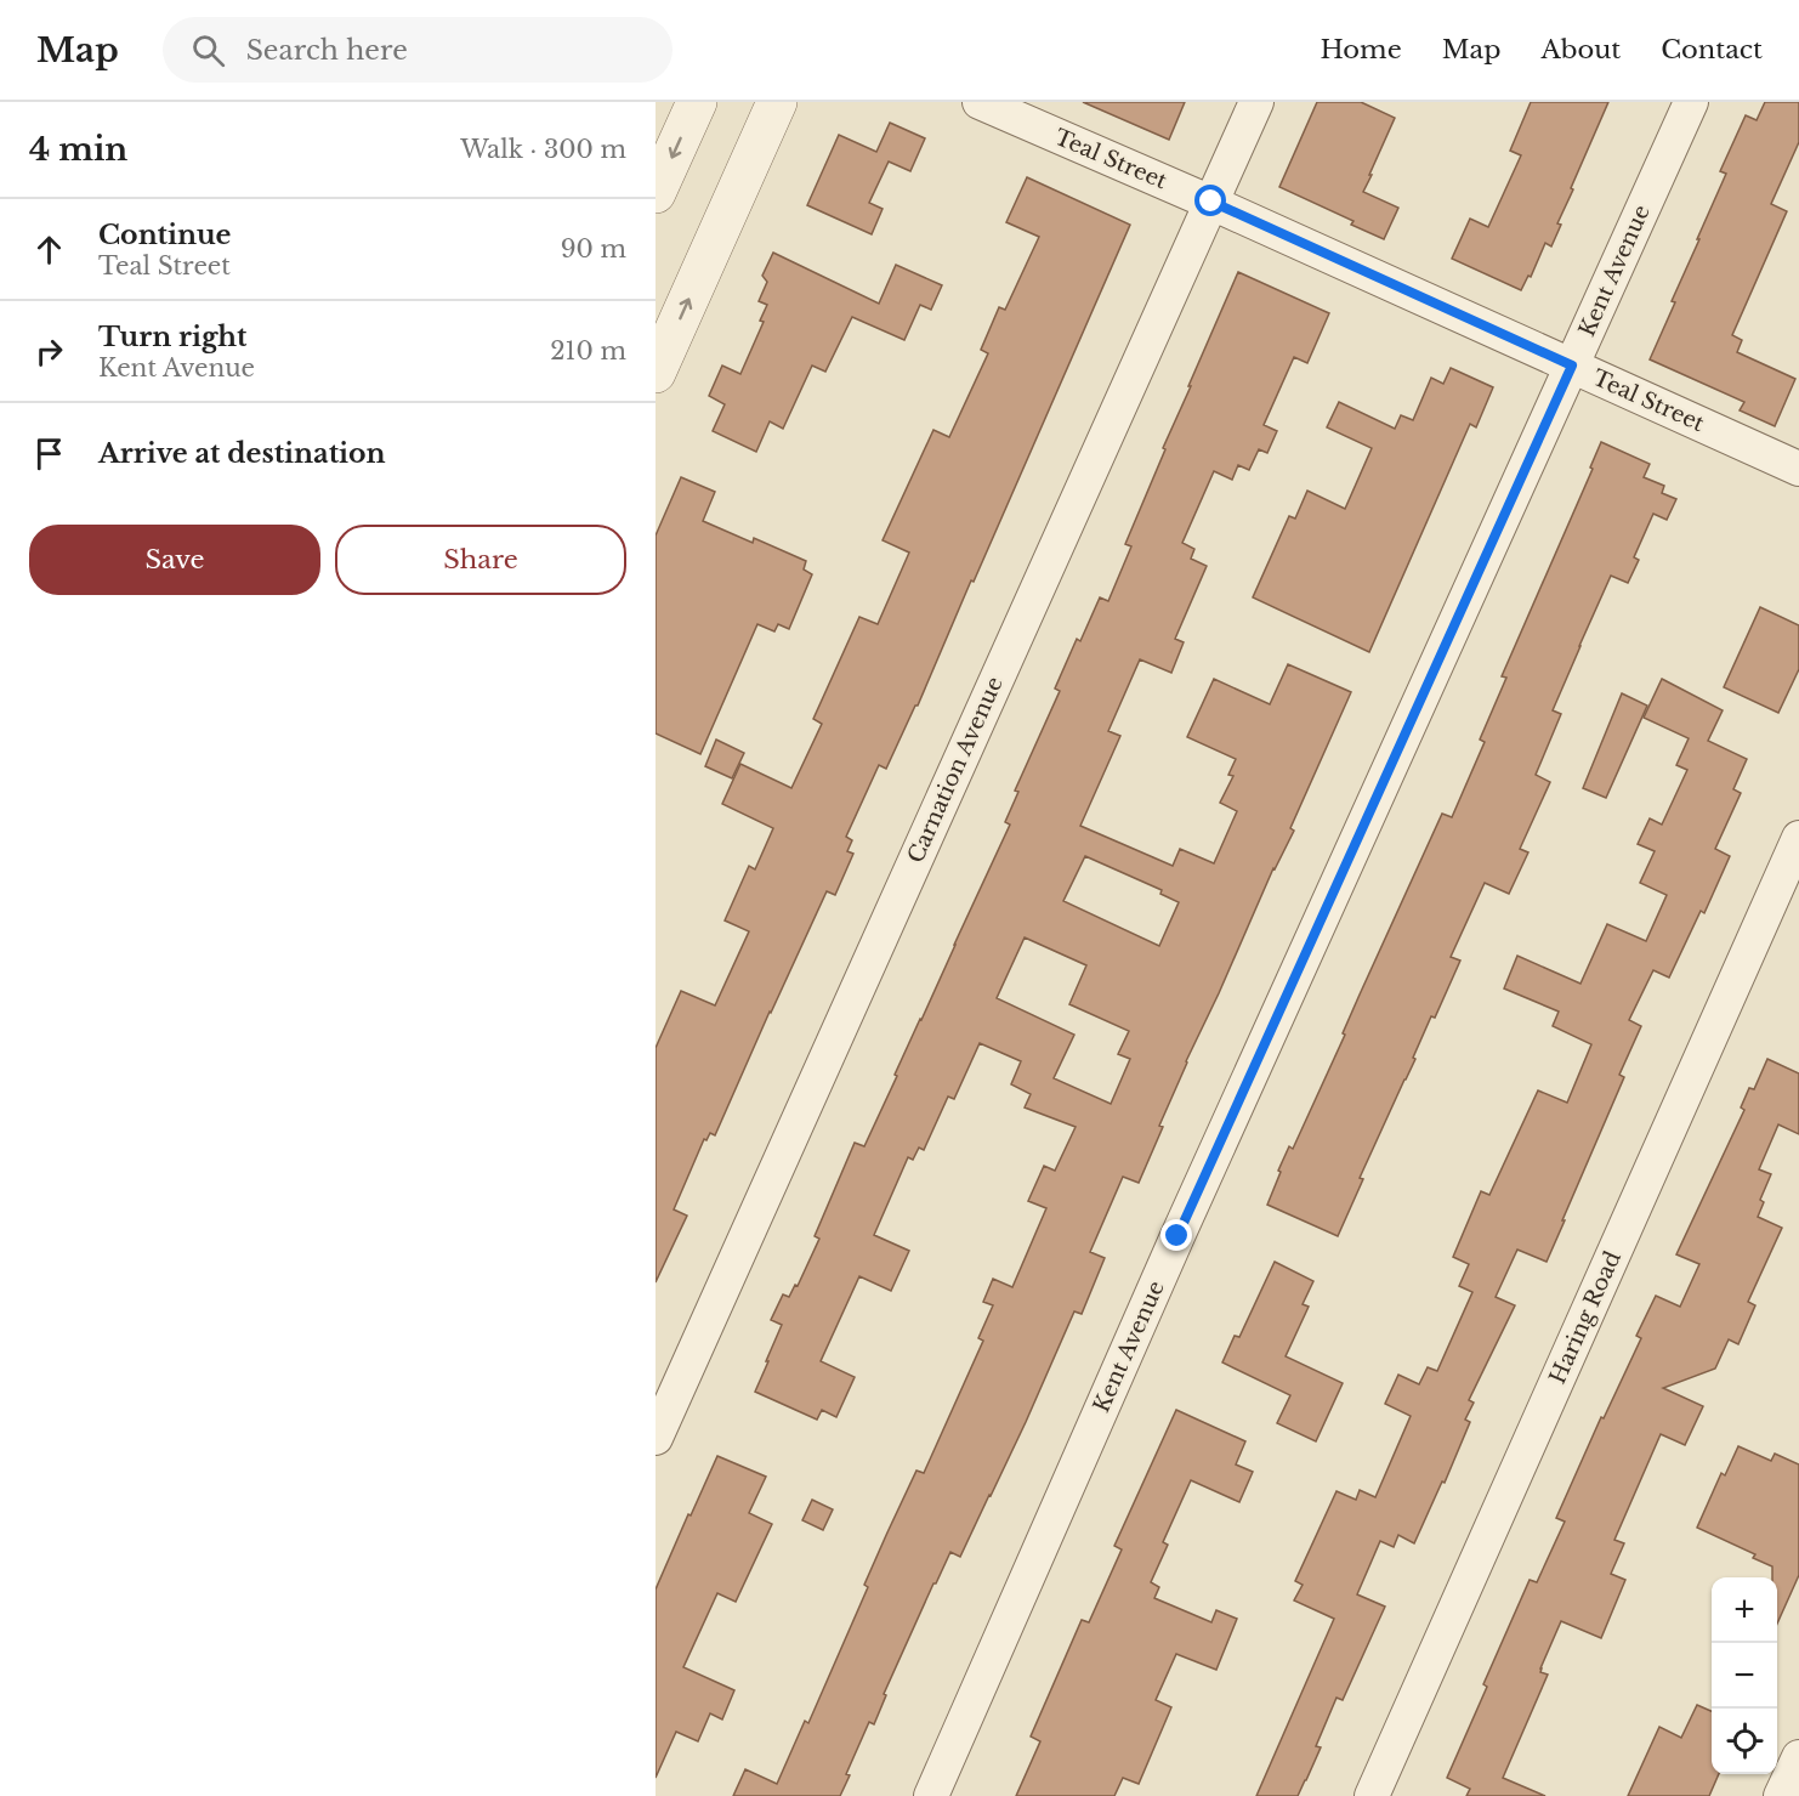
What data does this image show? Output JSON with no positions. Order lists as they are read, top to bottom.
{
  "streets": {
    "street": [
      "Teal Street",
      "Kent Avenue",
      "Carnation Avenue",
      "Haring Road"
    ]
  },
  "crossings": [
    ["Teal Street", "Kent Avenue"],
    ["Teal Street", "Carnation Avenue"]
  ],
  "page": {
    "header": "Map",
    "search": "Search here",
    "nav": [
      "Home",
      "Map",
      "About",
      "Contact"
    ],
    "heading": ["4 min", "Walk · 300 m"],
    "list": [
      ["Continue", "Teal Street", "90 m"],
      ["Turn right", "Kent Avenue", "210 m"],
      "Arrive at destination"
    ],
    "buttons": ["Save", "Share"],
    "map_buttons": ["+", "−"]
  }
}
